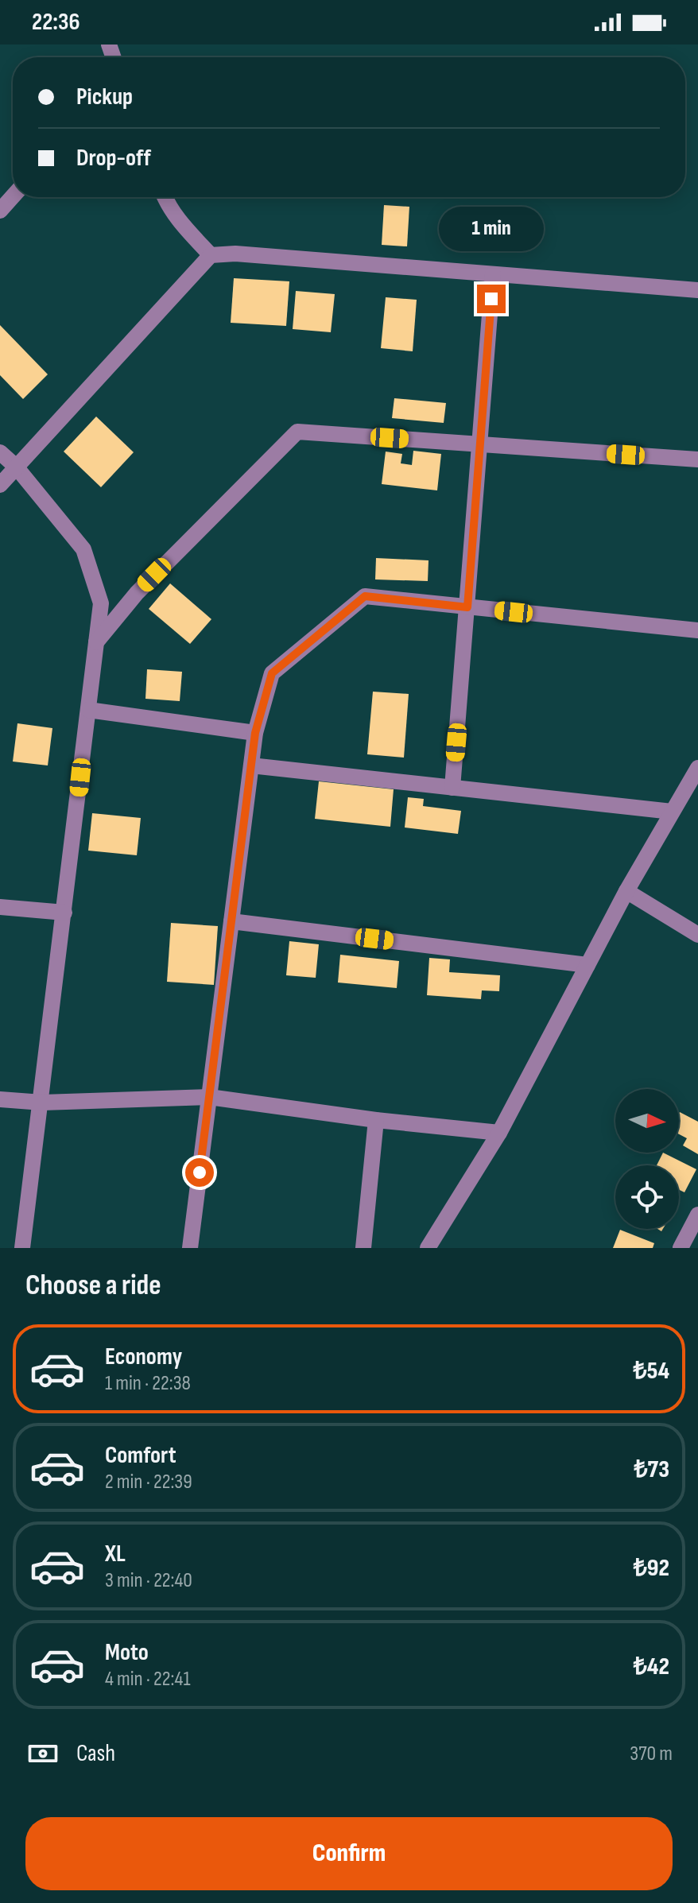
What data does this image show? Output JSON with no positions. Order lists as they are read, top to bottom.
{
  "north": "right",
  "page": {
    "status": "22:36",
    "banner": ["Pickup", "Drop-off"],
    "bubble": "1 min",
    "heading": "Choose a ride",
    "list": [
      {
        "name": "Economy",
        "note": "1 min · 22:38",
        "value": "₺54"
      },
      {
        "name": "Comfort",
        "note": "2 min · 22:39",
        "value": "₺73"
      },
      {
        "name": "XL",
        "note": "3 min · 22:40",
        "value": "₺92"
      },
      {
        "name": "Moto",
        "note": "4 min · 22:41",
        "value": "₺42"
      }
    ],
    "pay": ["Cash", "370 m"],
    "buttons": "Confirm"
  }
}
